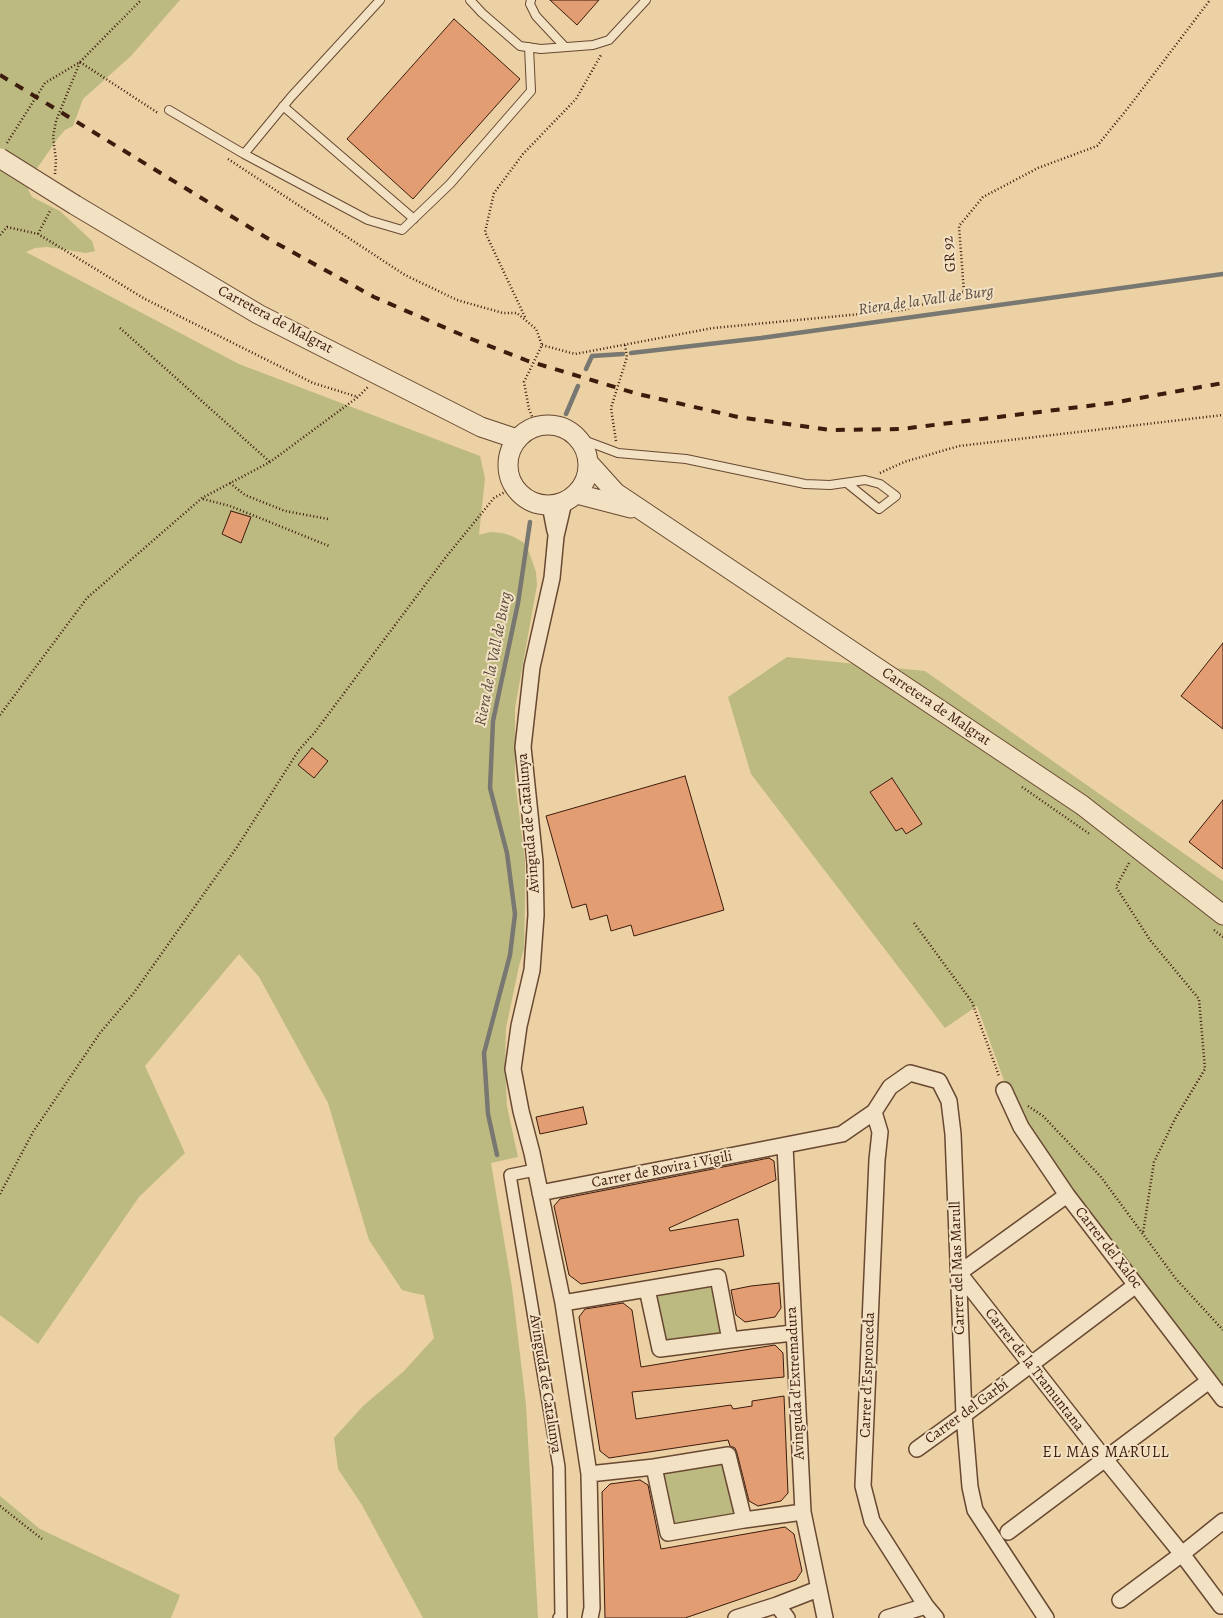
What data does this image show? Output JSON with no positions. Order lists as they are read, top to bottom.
{
  "streets": {
    "street": [
      "Carretera de Malgrat",
      "Avinguda de Catalunya",
      "Carrer de Rovira i Vigili",
      "Carrer del Xaloc",
      "Carrer del Mas Marull",
      "Carrer de la Tramuntana",
      "Carrer d'Espronceda",
      "Avinguda d'Extremadura",
      "Carrer del Garbí"
    ],
    "path": ["GR 92"]
  },
  "crossings": [
    ["Carretera de Malgrat", "Avinguda de Catalunya"],
    ["Avinguda de Catalunya", "Carrer de Rovira i Vigili"],
    ["Carrer de Rovira i Vigili", "Carrer del Mas Marull"],
    ["Carrer de Rovira i Vigili", "Avinguda d'Extremadura"],
    ["Carrer del Xaloc", "Carrer del Garbí"],
    ["Carrer del Mas Marull", "Carrer de la Tramuntana"],
    ["Carrer del Mas Marull", "Carrer d'Espronceda"],
    ["Carrer del Mas Marull", "Avinguda d'Extremadura"],
    ["Carrer del Mas Marull", "Carrer del Garbí"],
    ["Carrer de la Tramuntana", "Carrer del Garbí"]
  ],
  "districts": ["EL MAS MARULL"],
  "water": ["Riera de la Vall de Burg"]
}
